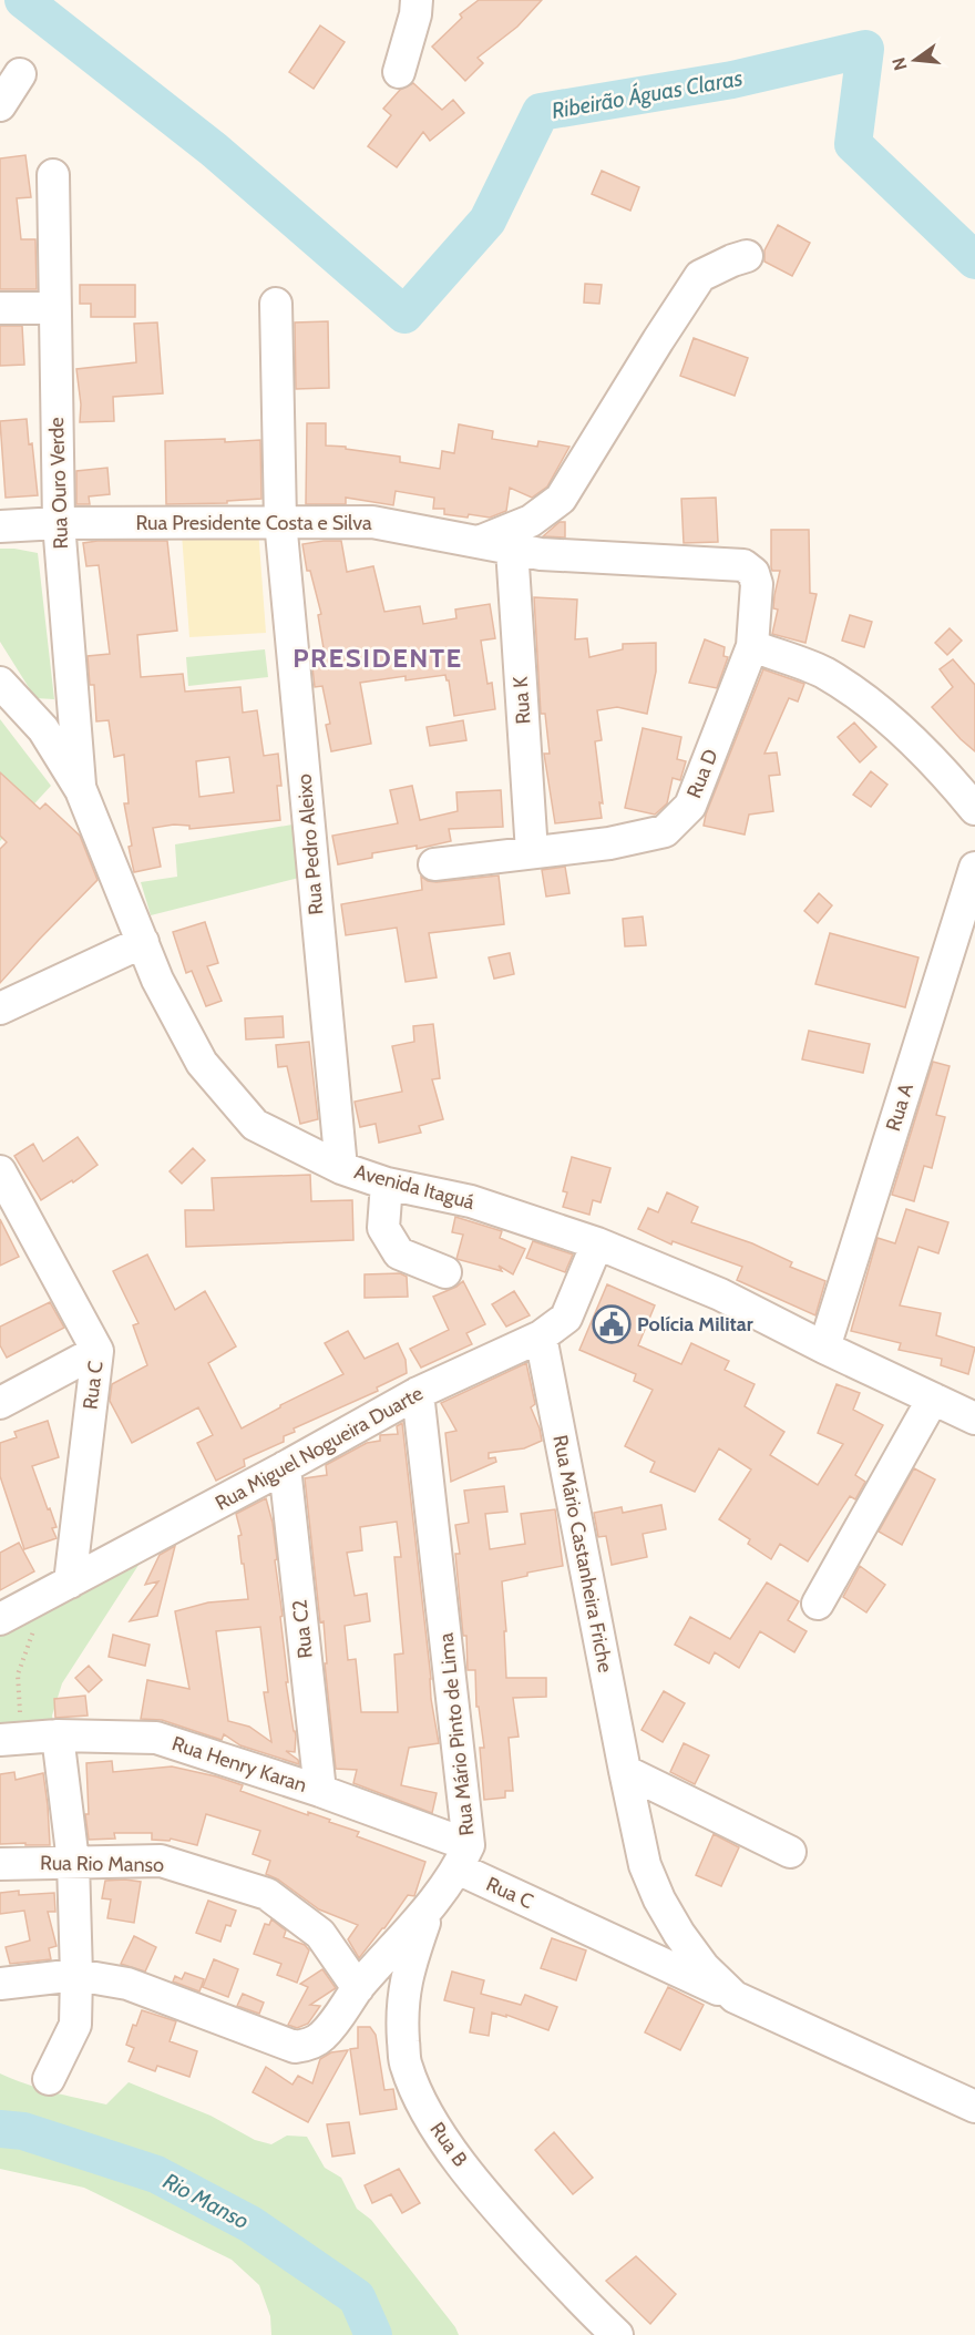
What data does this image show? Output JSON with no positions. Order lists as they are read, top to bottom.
{
  "streets": {
    "street": [
      "Rua Ouro Verde",
      "Rua Presidente Costa e Silva",
      "Rua K",
      "Rua D",
      "Rua Pedro Aleixo",
      "Rua A",
      "Avenida Itaguá",
      "Rua C",
      "Rua Miguel Nogueira Duarte",
      "Rua Mário Castanheira Friche",
      "Rua C2",
      "Rua Mário Pinto de Lima",
      "Rua Henry Karan",
      "Rua Rio Manso",
      "Rua B"
    ]
  },
  "crossings": [
    ["Rua Ouro Verde", "Rua Presidente Costa e Silva"],
    ["Rua Ouro Verde", "Avenida Itaguá"],
    ["Rua Presidente Costa e Silva", "Rua K"],
    ["Rua Presidente Costa e Silva", "Rua D"],
    ["Rua Presidente Costa e Silva", "Rua Pedro Aleixo"],
    ["Rua K", "Rua D"],
    ["Rua Pedro Aleixo", "Avenida Itaguá"],
    ["Rua A", "Avenida Itaguá"],
    ["Avenida Itaguá", "Rua Miguel Nogueira Duarte"],
    ["Rua C", "Rua Miguel Nogueira Duarte"],
    ["Rua C", "Rua Mário Castanheira Friche"],
    ["Rua C", "Rua Mário Pinto de Lima"],
    ["Rua C", "Rua Henry Karan"],
    ["Rua Miguel Nogueira Duarte", "Rua Mário Castanheira Friche"],
    ["Rua Miguel Nogueira Duarte", "Rua C2"],
    ["Rua Miguel Nogueira Duarte", "Rua Mário Pinto de Lima"],
    ["Rua C2", "Rua Henry Karan"],
    ["Rua Mário Pinto de Lima", "Rua Henry Karan"]
  ],
  "districts": ["PRESIDENTE"],
  "water": ["Ribeirão Águas Claras", "Rio Manso"],
  "places": {
    "public building": ["Polícia Militar"]
  },
  "north": "left"
}
